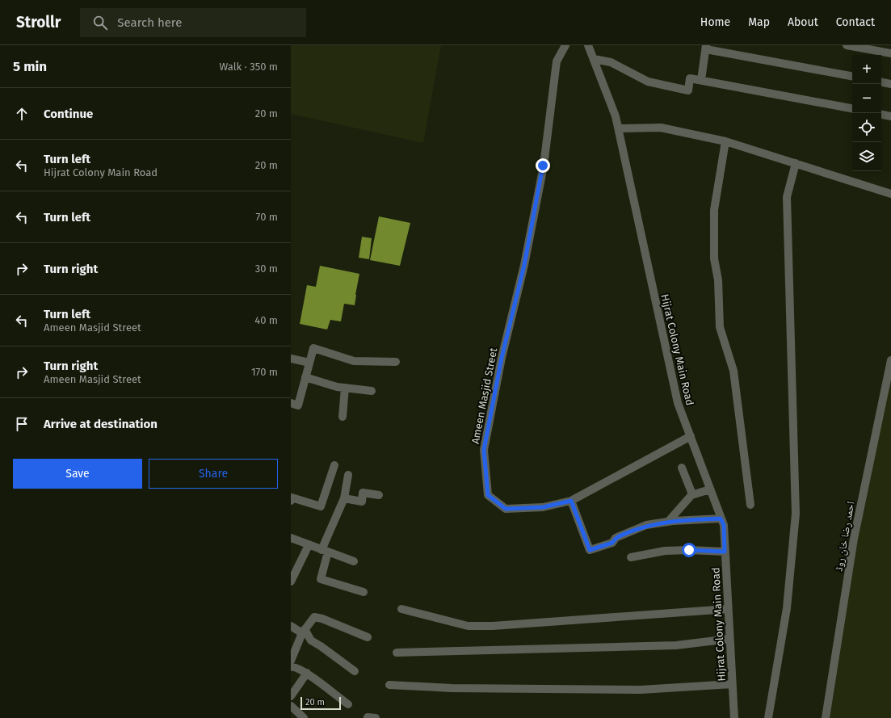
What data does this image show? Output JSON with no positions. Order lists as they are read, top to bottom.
{
  "streets": {
    "street": ["Hijrat Colony Main Road", "Ameen Masjid Street", "احمد رضا خان روڈ"]
  },
  "crossings": [
    ["Hijrat Colony Main Road", "Ameen Masjid Street"]
  ],
  "scale_bar": "20 m",
  "page": {
    "header": "Strollr",
    "search": "Search here",
    "nav": [
      "Home",
      "Map",
      "About",
      "Contact"
    ],
    "heading": ["5 min", "Walk · 350 m"],
    "map_buttons": ["+", "−"],
    "list": [
      ["Continue", "20 m"],
      ["Turn left", "Hijrat Colony Main Road", "20 m"],
      ["Turn left", "70 m"],
      ["Turn right", "30 m"],
      ["Turn left", "Ameen Masjid Street", "40 m"],
      ["Turn right", "Ameen Masjid Street", "170 m"],
      "Arrive at destination"
    ],
    "buttons": ["Save", "Share"],
    "scale": "20 m"
  }
}
